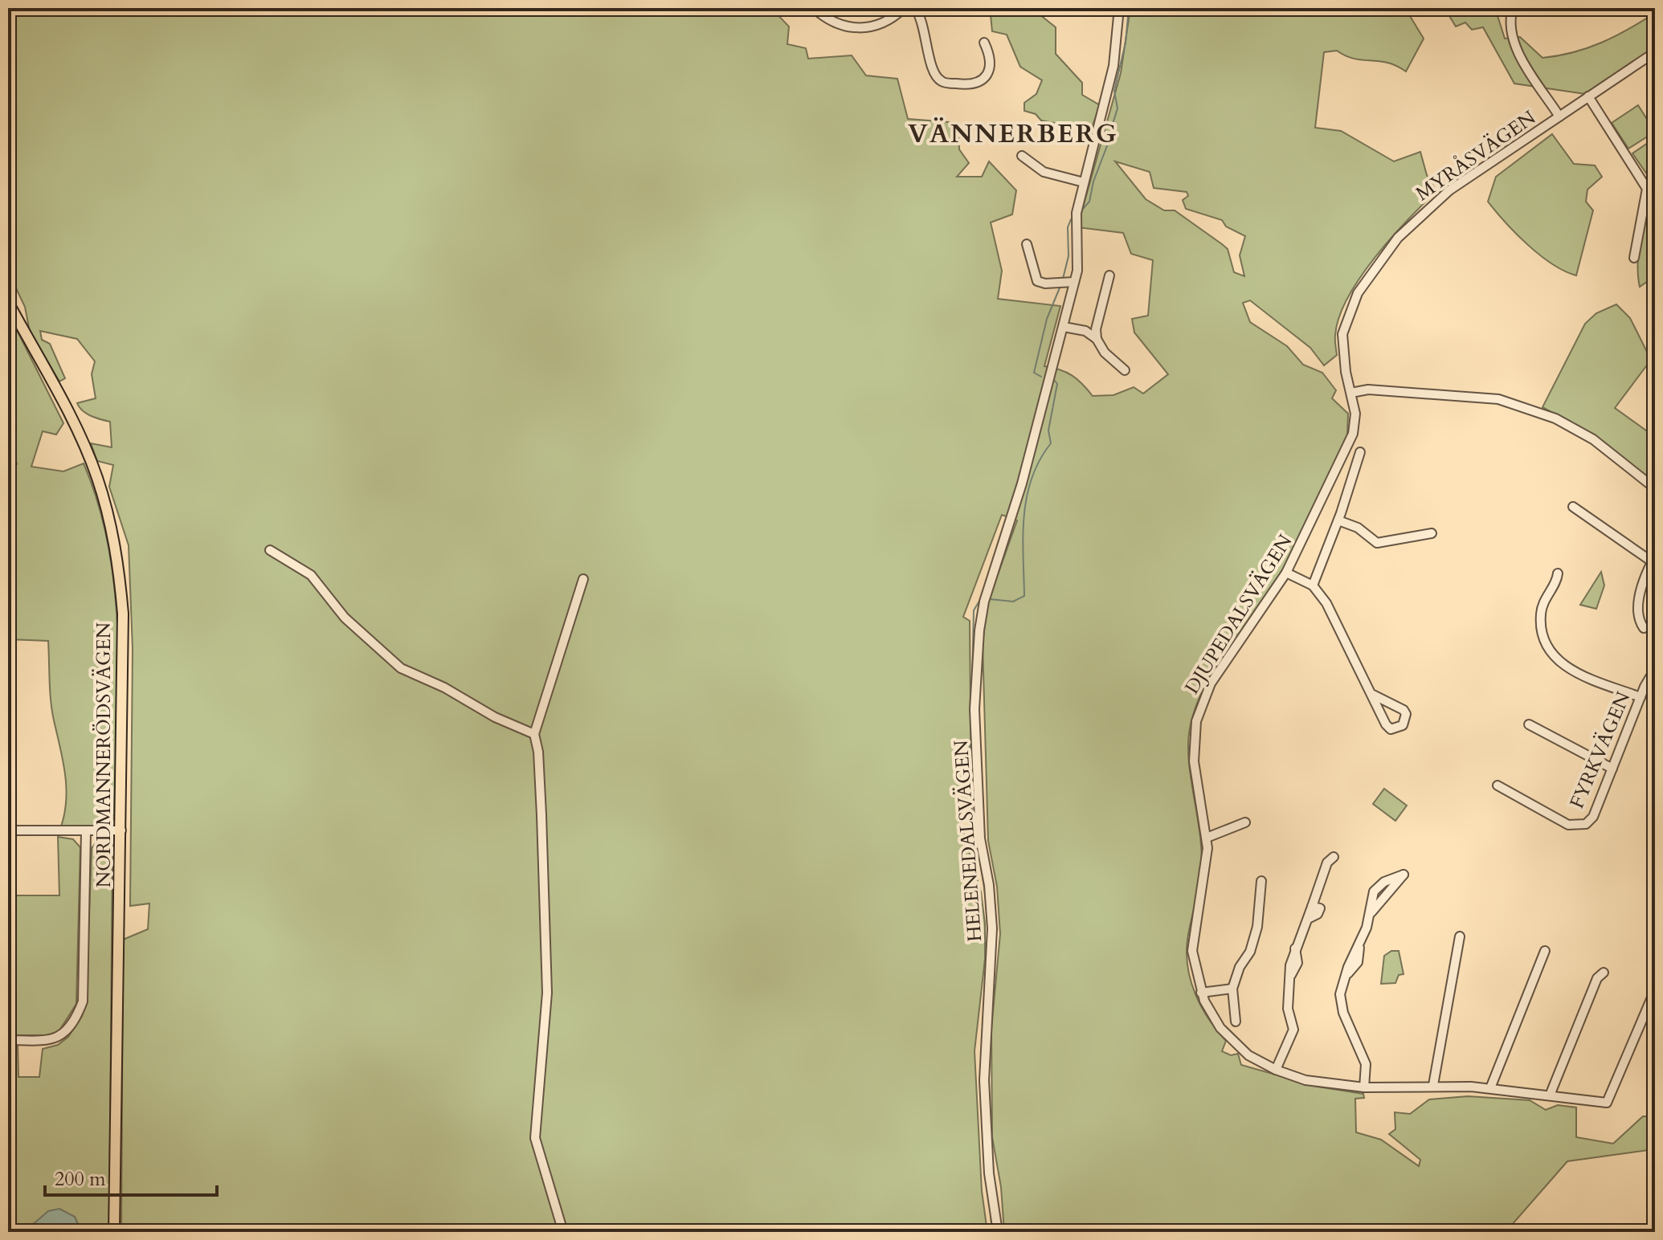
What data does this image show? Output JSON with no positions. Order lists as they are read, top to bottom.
{
  "streets": {
    "main road": ["NORDMANNERÖDSVÄGEN"],
    "street": [
      "MYRÅSVÄGEN",
      "DJUPEDALSVÄGEN",
      "FYRKVÄGEN",
      "HELENEDALSVÄGEN"
    ]
  },
  "crossings": [
    ["MYRÅSVÄGEN", "DJUPEDALSVÄGEN"]
  ],
  "districts": ["VÄNNERBERG"],
  "scale_bar": "200 m"
}
